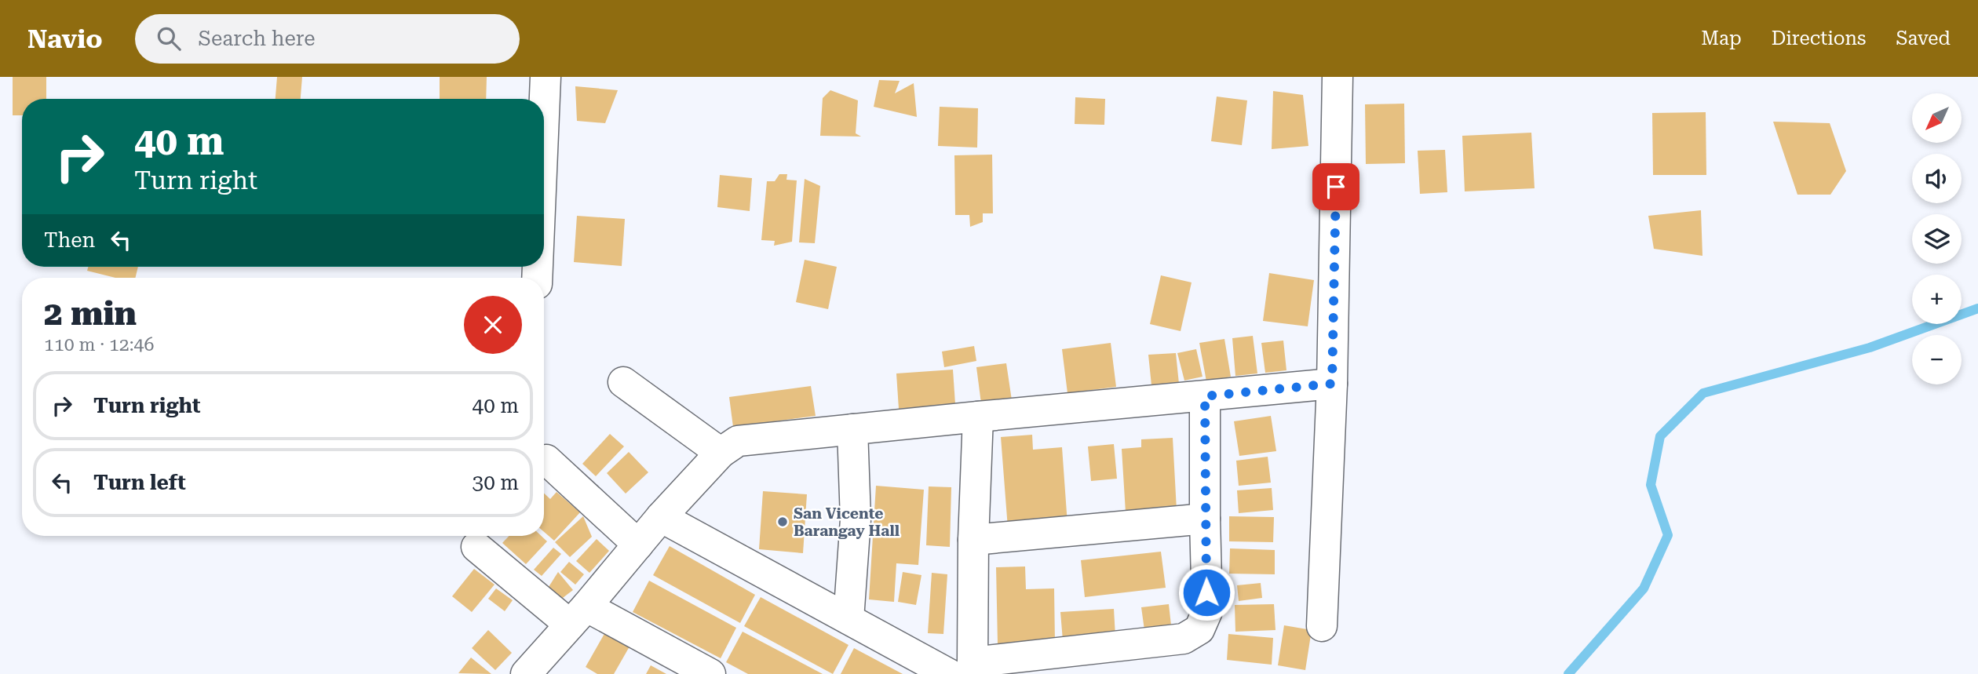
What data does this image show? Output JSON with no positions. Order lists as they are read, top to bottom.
{
  "places": ["San Vicente Barangay Hall"],
  "north": "bottom left",
  "page": {
    "header": "Navio",
    "search": "Search here",
    "nav": ["Map", "Directions", "Saved"],
    "map_buttons": ["+", "−"],
    "turn": ["40 m", "Turn right"],
    "then": "Then",
    "heading": ["2 min", "110 m · 12:46"],
    "list": [
      {
        "name": "Turn right",
        "value": "40 m"
      },
      {
        "name": "Turn left",
        "value": "30 m"
      }
    ]
  }
}
